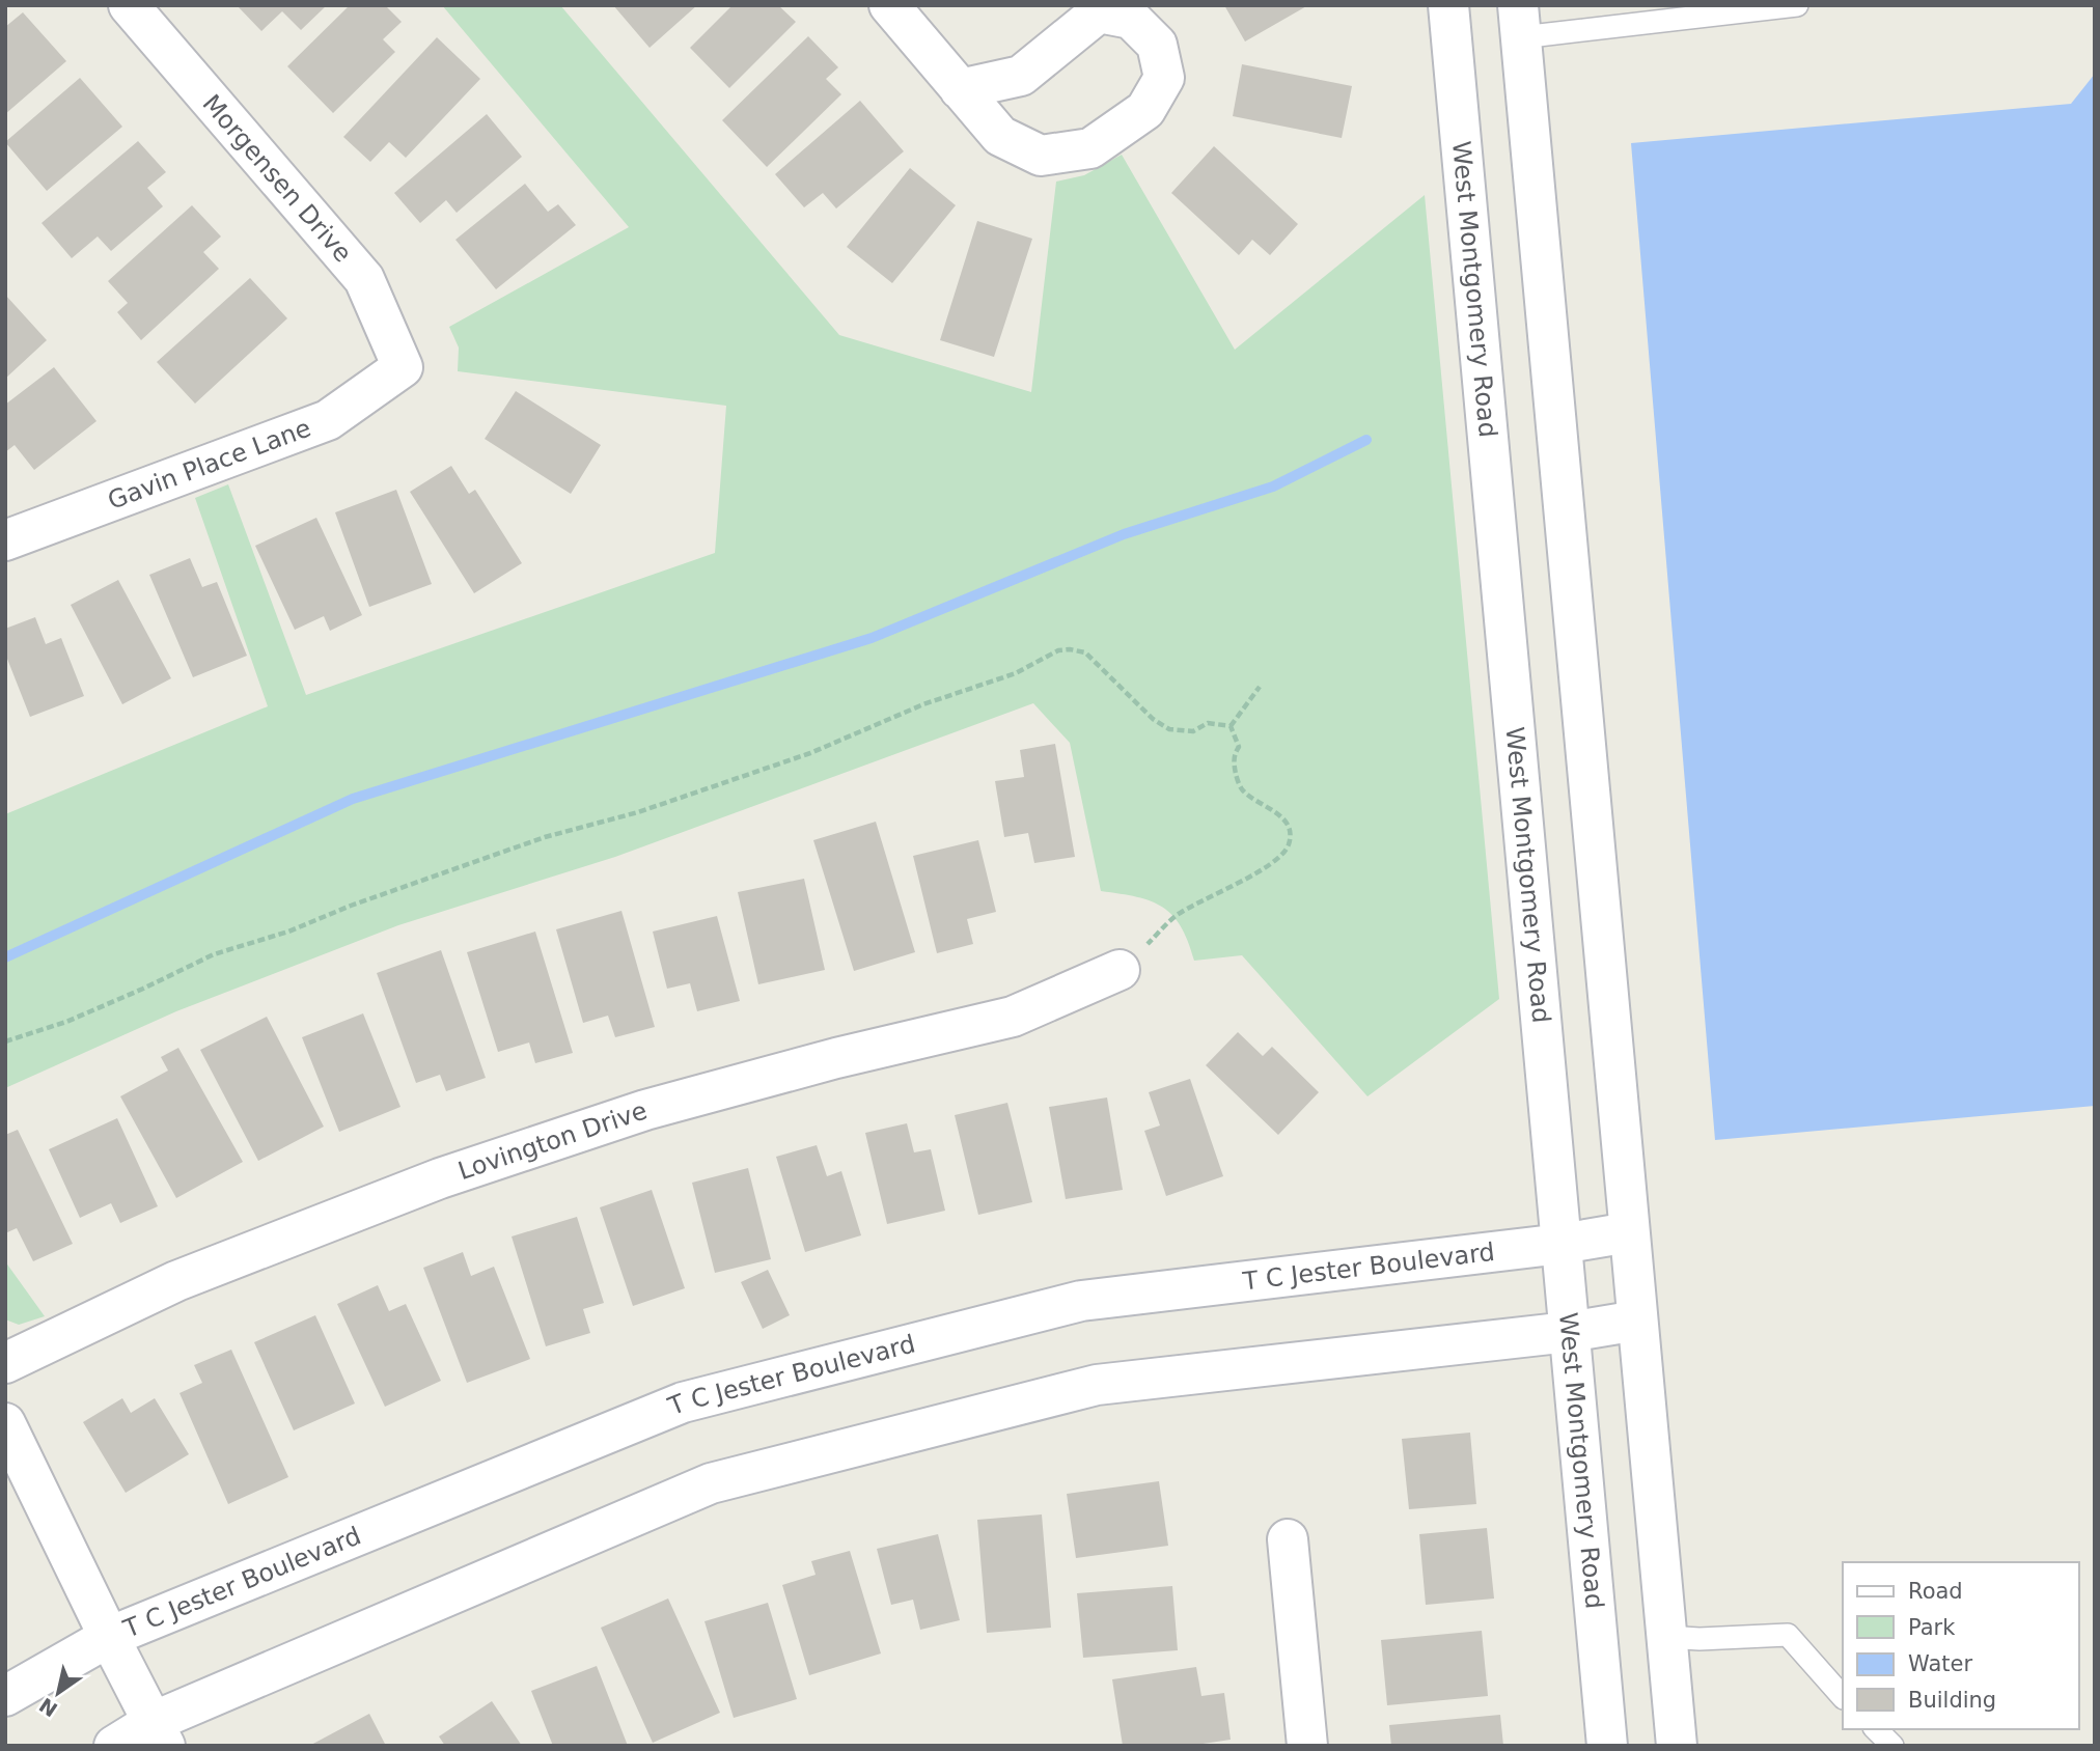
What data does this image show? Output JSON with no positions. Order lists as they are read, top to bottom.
{
  "streets": {
    "street": [
      "Morgensen Drive",
      "West Montgomery Road",
      "Gavin Place Lane",
      "Lovington Drive",
      "T C Jester Boulevard"
    ]
  },
  "crossings": [
    ["Morgensen Drive", "Gavin Place Lane"],
    ["West Montgomery Road", "T C Jester Boulevard"]
  ],
  "legend": [
    "Road",
    "Park",
    "Water",
    "Building"
  ],
  "north": "bottom left"
}
